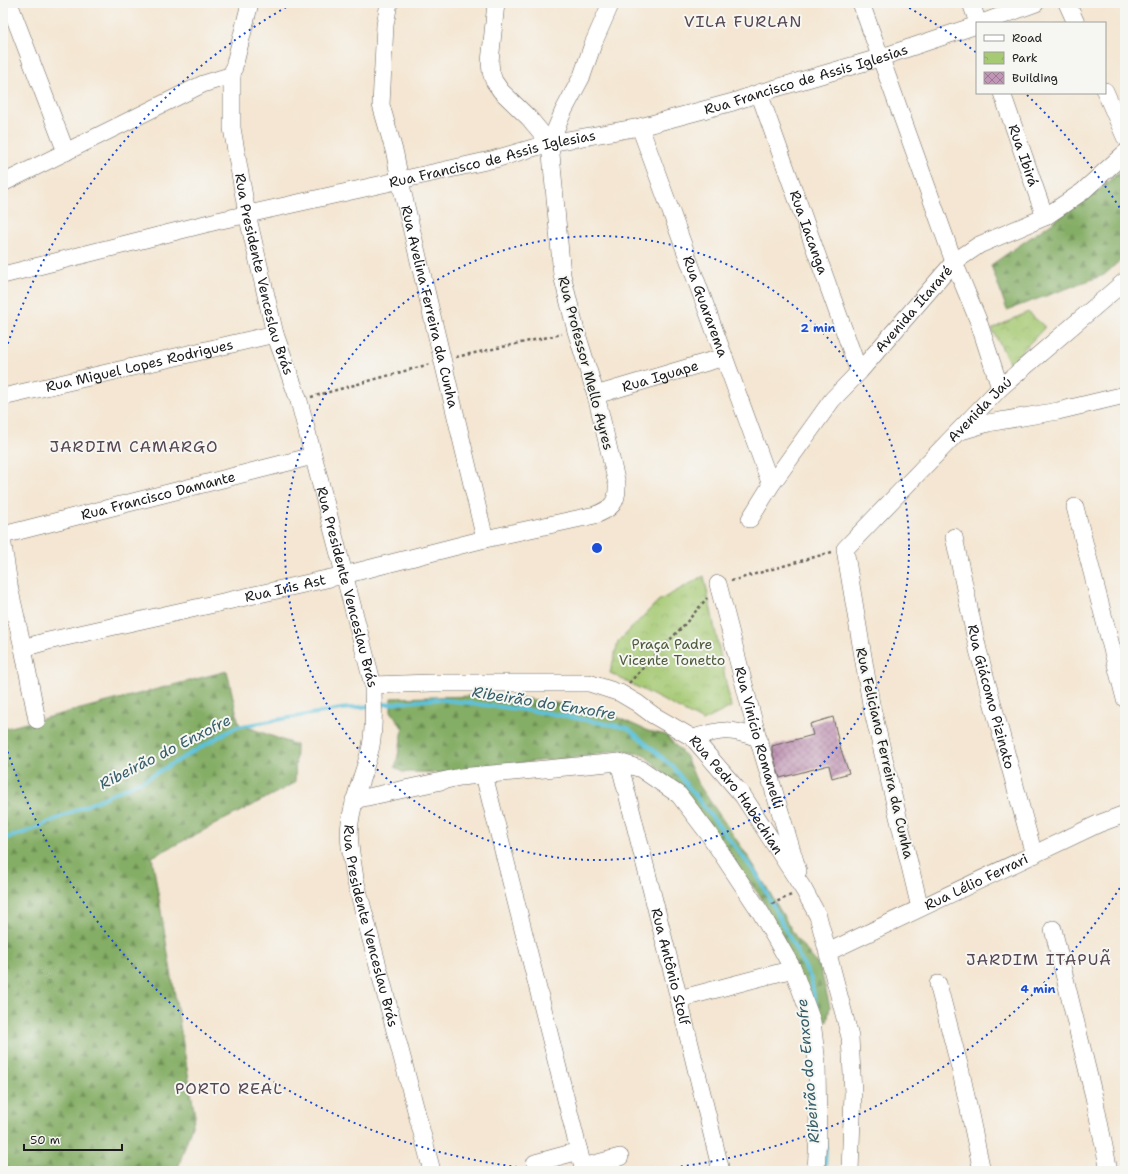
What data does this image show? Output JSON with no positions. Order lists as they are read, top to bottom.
{
  "streets": {
    "street": [
      "Rua Francisco de Assis Iglesias",
      "Rua Ibirá",
      "Rua Iacanga",
      "Rua Presidente Venceslau Brás",
      "Rua Guararema",
      "Rua Avelina Ferreira da Cunha",
      "Avenida Itararé",
      "Rua Professor Mello Ayres",
      "Rua Miguel Lopes Rodrigues",
      "Rua Iguape",
      "Avenida Jaú",
      "Rua Francisco Damante",
      "Rua Iris Ast",
      "Rua Giácomo Pizinato",
      "Rua Vinício Romanelli",
      "Rua Feliciano Ferreira da Cunha",
      "Rua Pedro Habechian",
      "Rua Lélio Ferrari",
      "Rua Antônio Stolf"
    ]
  },
  "crossings": [
    ["Rua Francisco de Assis Iglesias", "Rua Iacanga"],
    ["Rua Francisco de Assis Iglesias", "Rua Presidente Venceslau Brás"],
    ["Rua Francisco de Assis Iglesias", "Rua Guararema"],
    ["Rua Francisco de Assis Iglesias", "Rua Avelina Ferreira da Cunha"],
    ["Rua Francisco de Assis Iglesias", "Rua Professor Mello Ayres"],
    ["Rua Ibirá", "Avenida Itararé"],
    ["Rua Iacanga", "Avenida Itararé"],
    ["Rua Presidente Venceslau Brás", "Rua Miguel Lopes Rodrigues"],
    ["Rua Presidente Venceslau Brás", "Rua Francisco Damante"],
    ["Rua Presidente Venceslau Brás", "Rua Iris Ast"],
    ["Rua Presidente Venceslau Brás", "Rua Pedro Habechian"],
    ["Rua Guararema", "Avenida Itararé"],
    ["Rua Guararema", "Rua Iguape"],
    ["Rua Avelina Ferreira da Cunha", "Rua Iris Ast"],
    ["Rua Professor Mello Ayres", "Rua Iguape"],
    ["Rua Professor Mello Ayres", "Rua Iris Ast"],
    ["Avenida Jaú", "Rua Feliciano Ferreira da Cunha"],
    ["Rua Giácomo Pizinato", "Rua Lélio Ferrari"],
    ["Rua Vinício Romanelli", "Rua Pedro Habechian"],
    ["Rua Feliciano Ferreira da Cunha", "Rua Lélio Ferrari"],
    ["Rua Pedro Habechian", "Rua Lélio Ferrari"]
  ],
  "districts": [
    "VILA FURLAN",
    "JARDIM CAMARGO",
    "JARDIM ITAPUÃ",
    "PORTO REAL"
  ],
  "water": ["Ribeirão do Enxofre"],
  "parks": ["Praça Padre Vicente Tonetto"],
  "legend": ["Road", "Park", "Building"],
  "scale_bar": "50 m",
  "rings": ["2 min", "4 min"]
}
